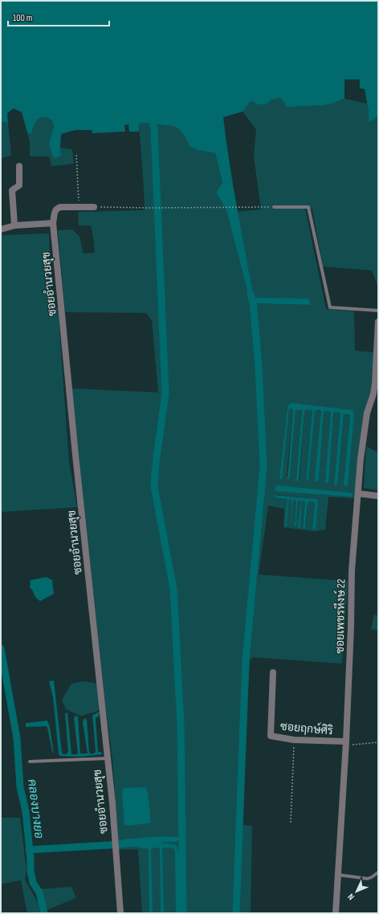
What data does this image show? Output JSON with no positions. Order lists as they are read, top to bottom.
{
  "streets": {
    "street": ["ซอยอำนวยสุข", "ซอยเพชรหึงษ์ 22", "ซอยฤกษ์ศิริ"]
  },
  "crossings": [
    ["ซอยเพชรหึงษ์ 22", "ซอยฤกษ์ศิริ"]
  ],
  "water": ["คลองบางยอ"],
  "scale_bar": "100 m",
  "north": "bottom left"
}
